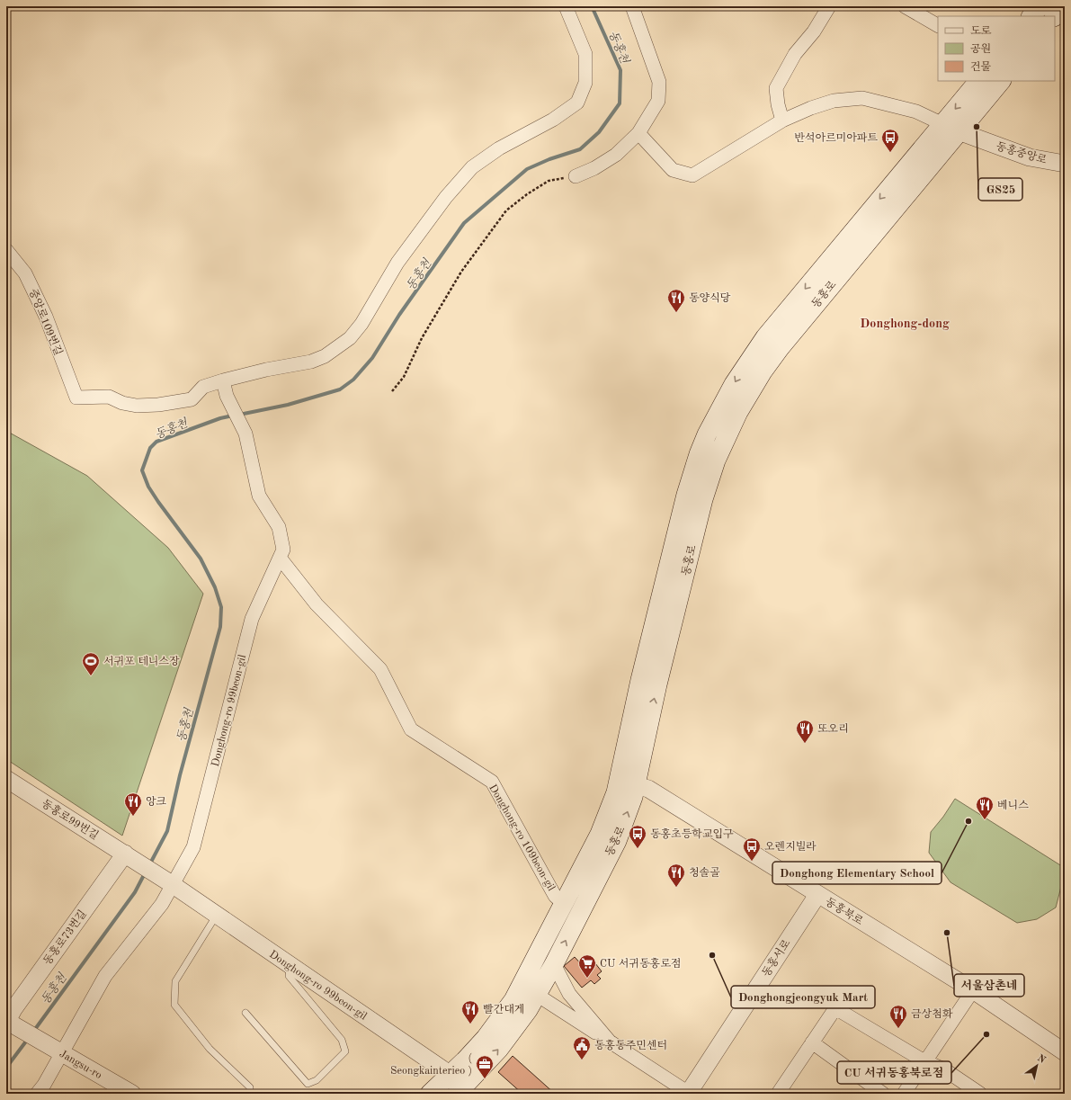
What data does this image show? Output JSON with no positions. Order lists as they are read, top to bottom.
{
  "streets": {
    "main road": ["동홍로"],
    "street": [
      "동홍중앙로",
      "중앙로109번길",
      "Donghong-ro 99beon-gil",
      "동홍로99번길",
      "Donghong-ro 109beon-gil",
      "동홍북로",
      "동홍로73번길",
      "동홍서로",
      "Jangsu-ro"
    ]
  },
  "crossings": [
    ["동홍중앙로", "동홍로"],
    ["동홍로", "Donghong-ro 99beon-gil"],
    ["동홍로", "Donghong-ro 109beon-gil"],
    ["동홍로", "동홍북로"],
    ["Donghong-ro 99beon-gil", "동홍로99번길"],
    ["Donghong-ro 99beon-gil", "Donghong-ro 109beon-gil"],
    ["동홍로99번길", "동홍로73번길"],
    ["동홍북로", "동홍서로"],
    ["동홍로73번길", "Jangsu-ro"]
  ],
  "districts": ["Donghong-dong"],
  "water": ["동홍천"],
  "places": {
    "other": [
      "GS25",
      "Donghong Elementary School",
      "서울삼촌네",
      "Donghongjeongyuk Mart",
      "CU 서귀동홍북로점"
    ],
    "bus stop": ["반석아르미아파트", "동홍초등학교입구", "오렌지빌라"],
    "restaurant": [
      "동양식당",
      "또오리",
      "앙크",
      "베니스",
      "청솔골",
      "빨간대게",
      "금상첨화"
    ],
    "sports": ["서귀포 테니스장"],
    "supermarket": ["CU 서귀동홍로점"],
    "public building": ["동홍동주민센터"],
    "office": ["( Seongkainterieo )"]
  },
  "legend": ["도로", "공원", "건물"],
  "north": "top right"
}
